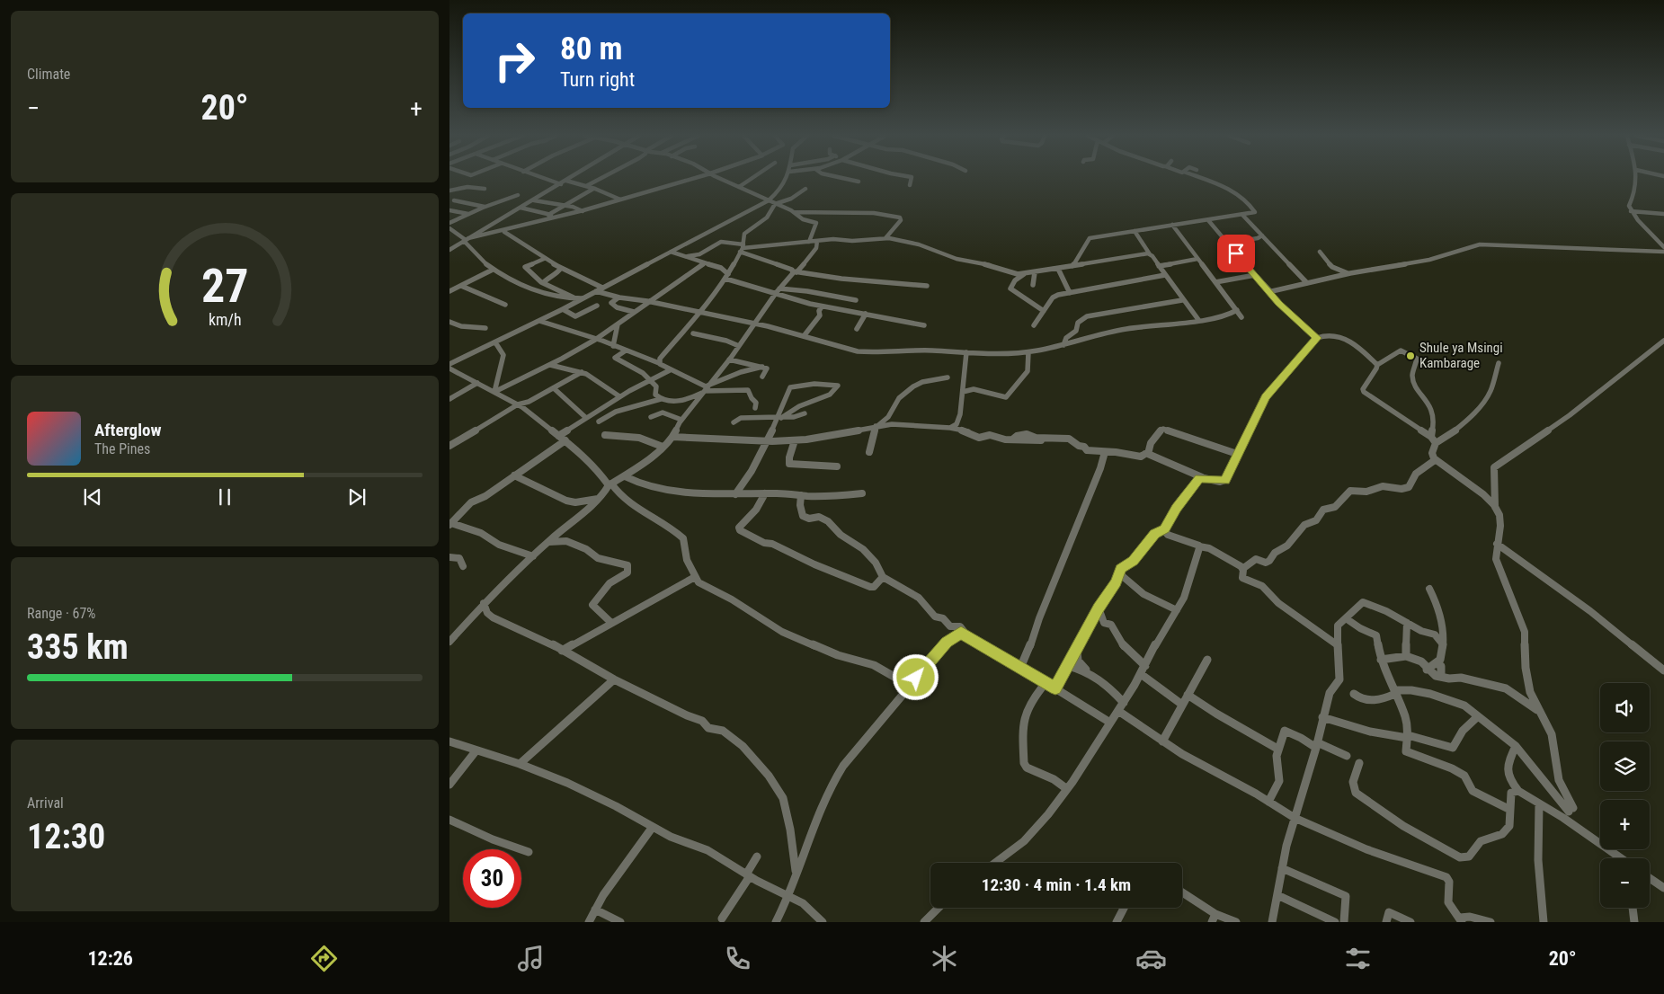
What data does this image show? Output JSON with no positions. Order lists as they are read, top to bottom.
{
  "places": ["Shule ya Msingi Kambarage"],
  "page": {
    "tile": [
      "Climate",
      ["Range · 67%", "335 km"],
      ["Arrival", "12:30"]
    ],
    "turn": ["80 m", "Turn right"],
    "heat": ["−", "20°", "+"],
    "song": ["Afterglow", "The Pines"],
    "map_buttons": ["+", "−"],
    "limit": "30",
    "trip": "12:30 · 4 min · 1.4 km",
    "tabs": ["12:26", "20°"],
    "gauge": ["27", "km/h"]
  }
}
